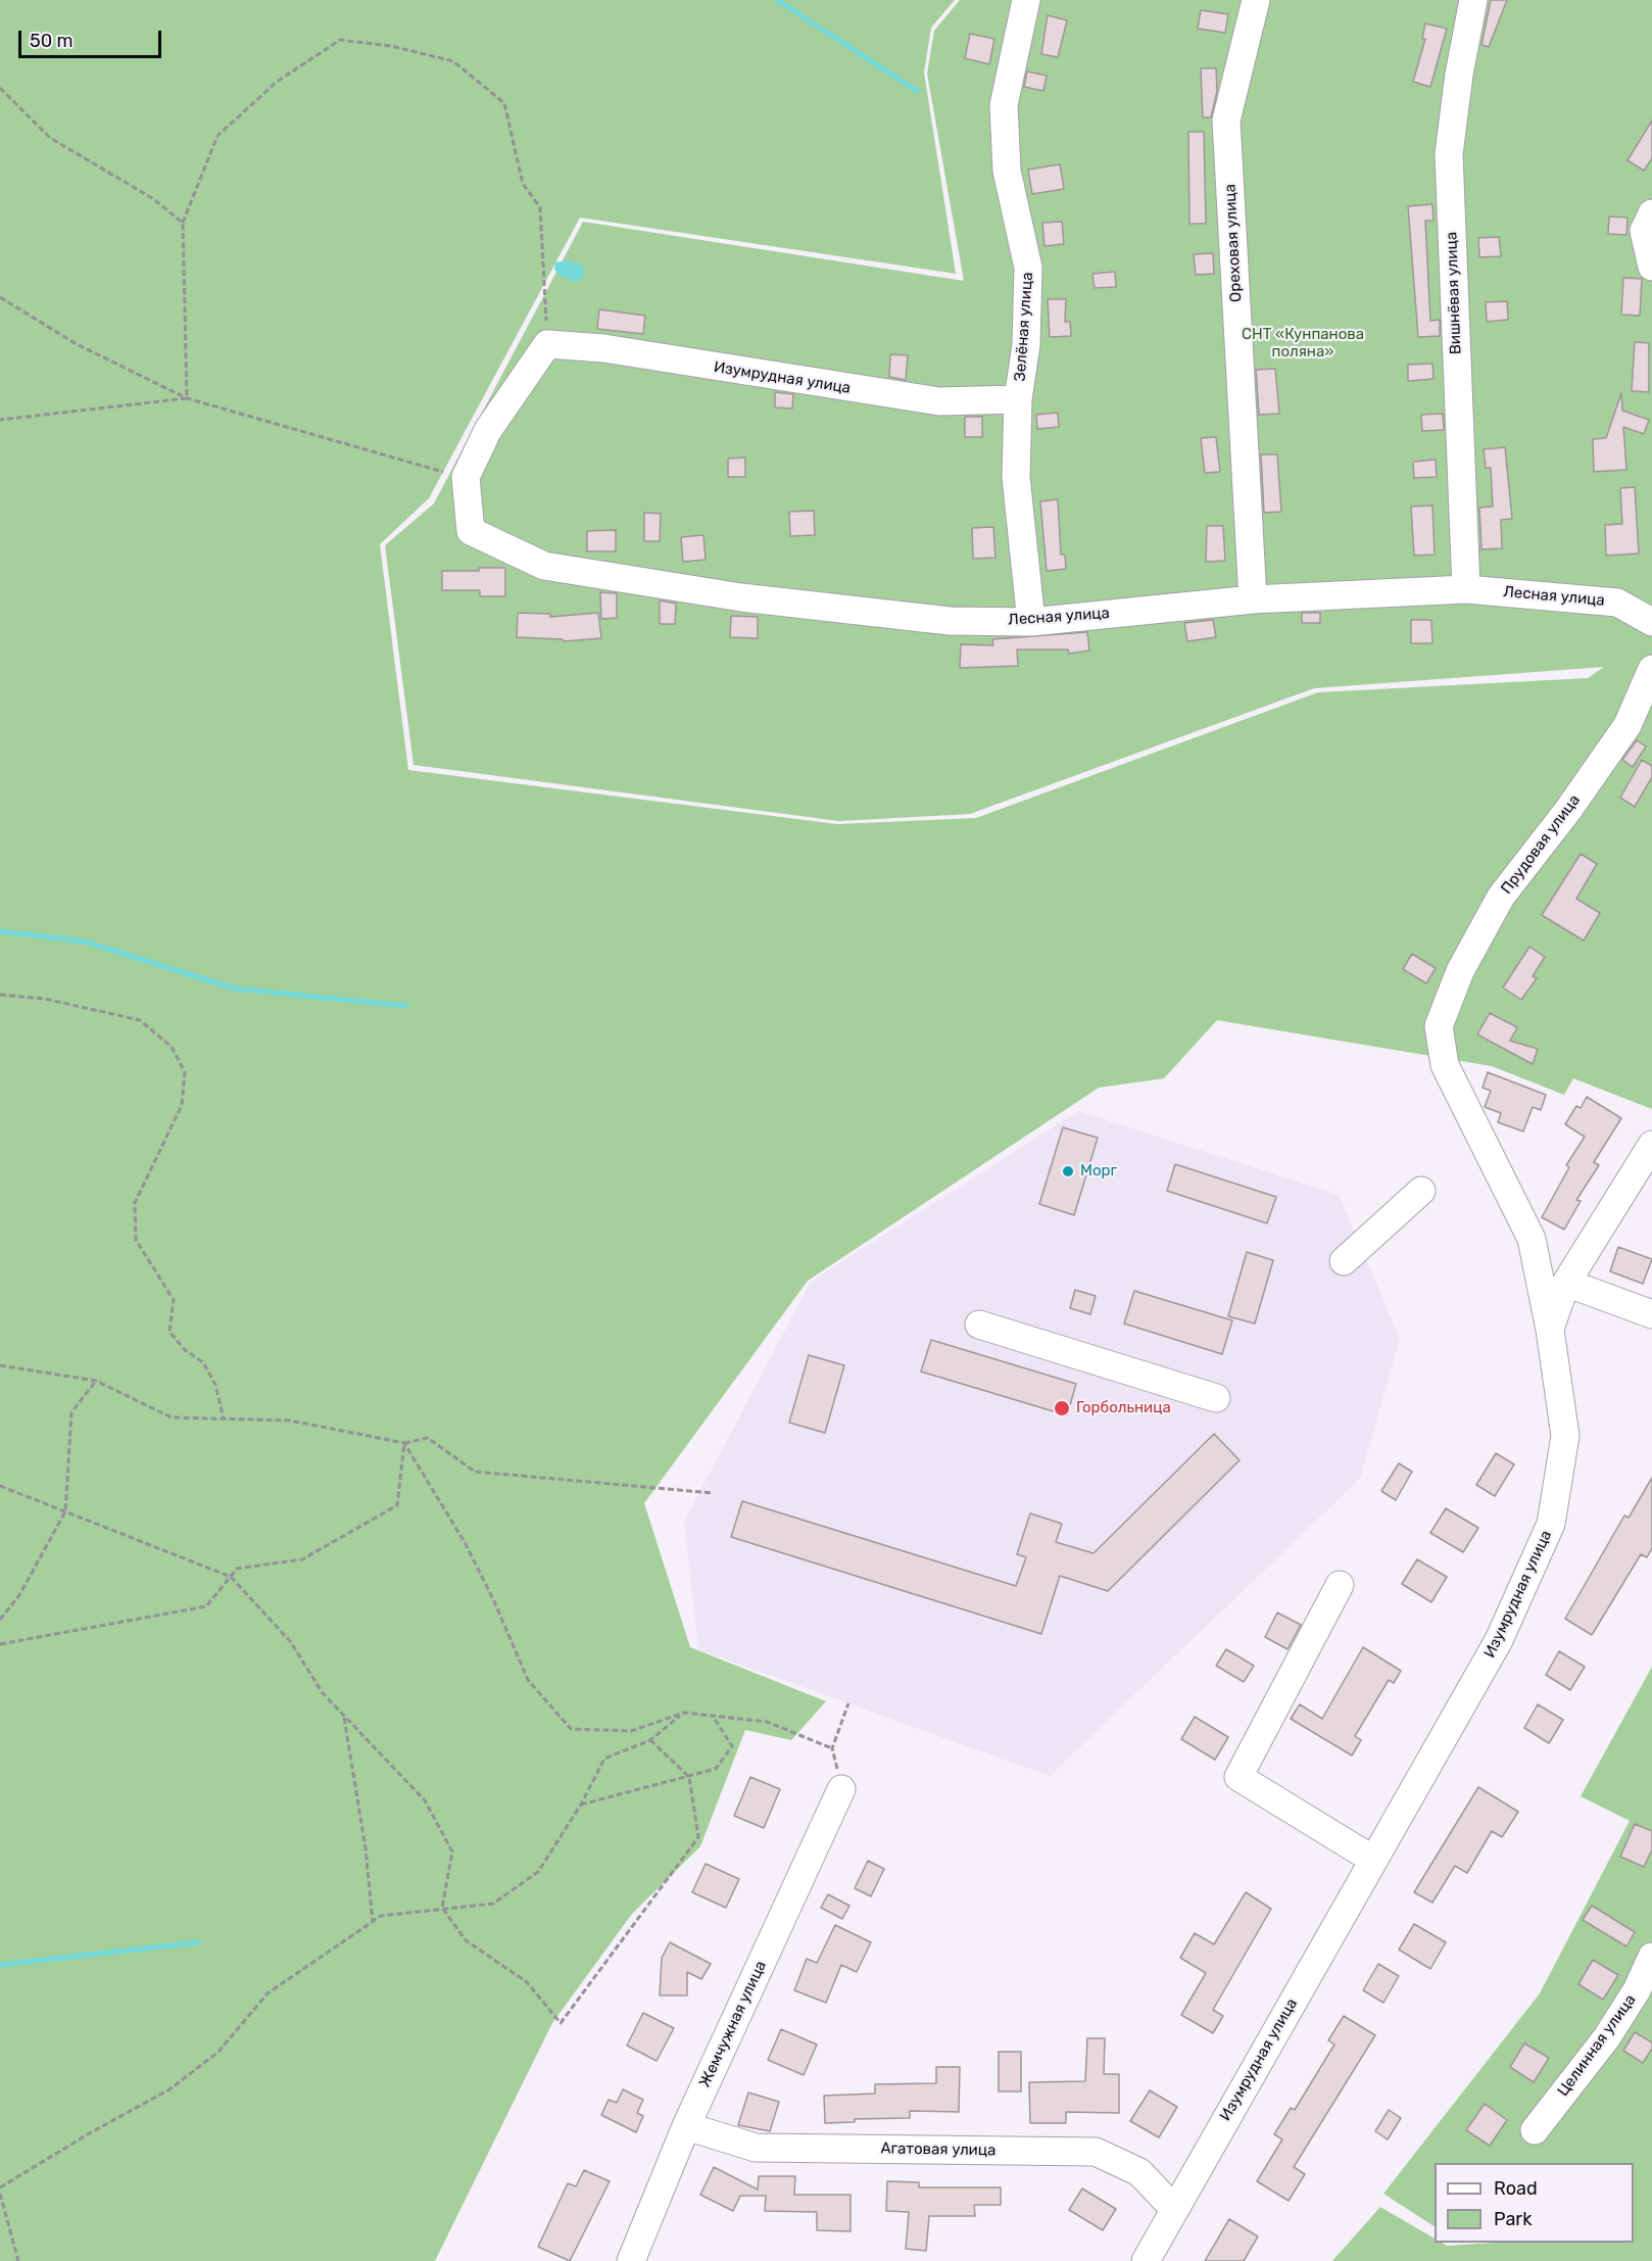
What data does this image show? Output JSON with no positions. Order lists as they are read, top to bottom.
{
  "streets": {
    "street": [
      "Ореховая улица",
      "Вишнёвая улица",
      "Зелёная улица",
      "Изумрудная улица",
      "Лесная улица",
      "Прудовая улица",
      "Жемчужная улица",
      "Целинная улица",
      "Агатовая улица"
    ]
  },
  "crossings": [
    ["Ореховая улица", "Лесная улица"],
    ["Вишнёвая улица", "Лесная улица"],
    ["Зелёная улица", "Изумрудная улица"],
    ["Зелёная улица", "Лесная улица"],
    ["Изумрудная улица", "Прудовая улица"],
    ["Изумрудная улица", "Агатовая улица"],
    ["Жемчужная улица", "Агатовая улица"]
  ],
  "parks": ["СНТ «Кунпанова поляна»"],
  "places": ["Морг", "Горбольница"],
  "legend": ["Road", "Park"],
  "scale_bar": "50 m"
}
